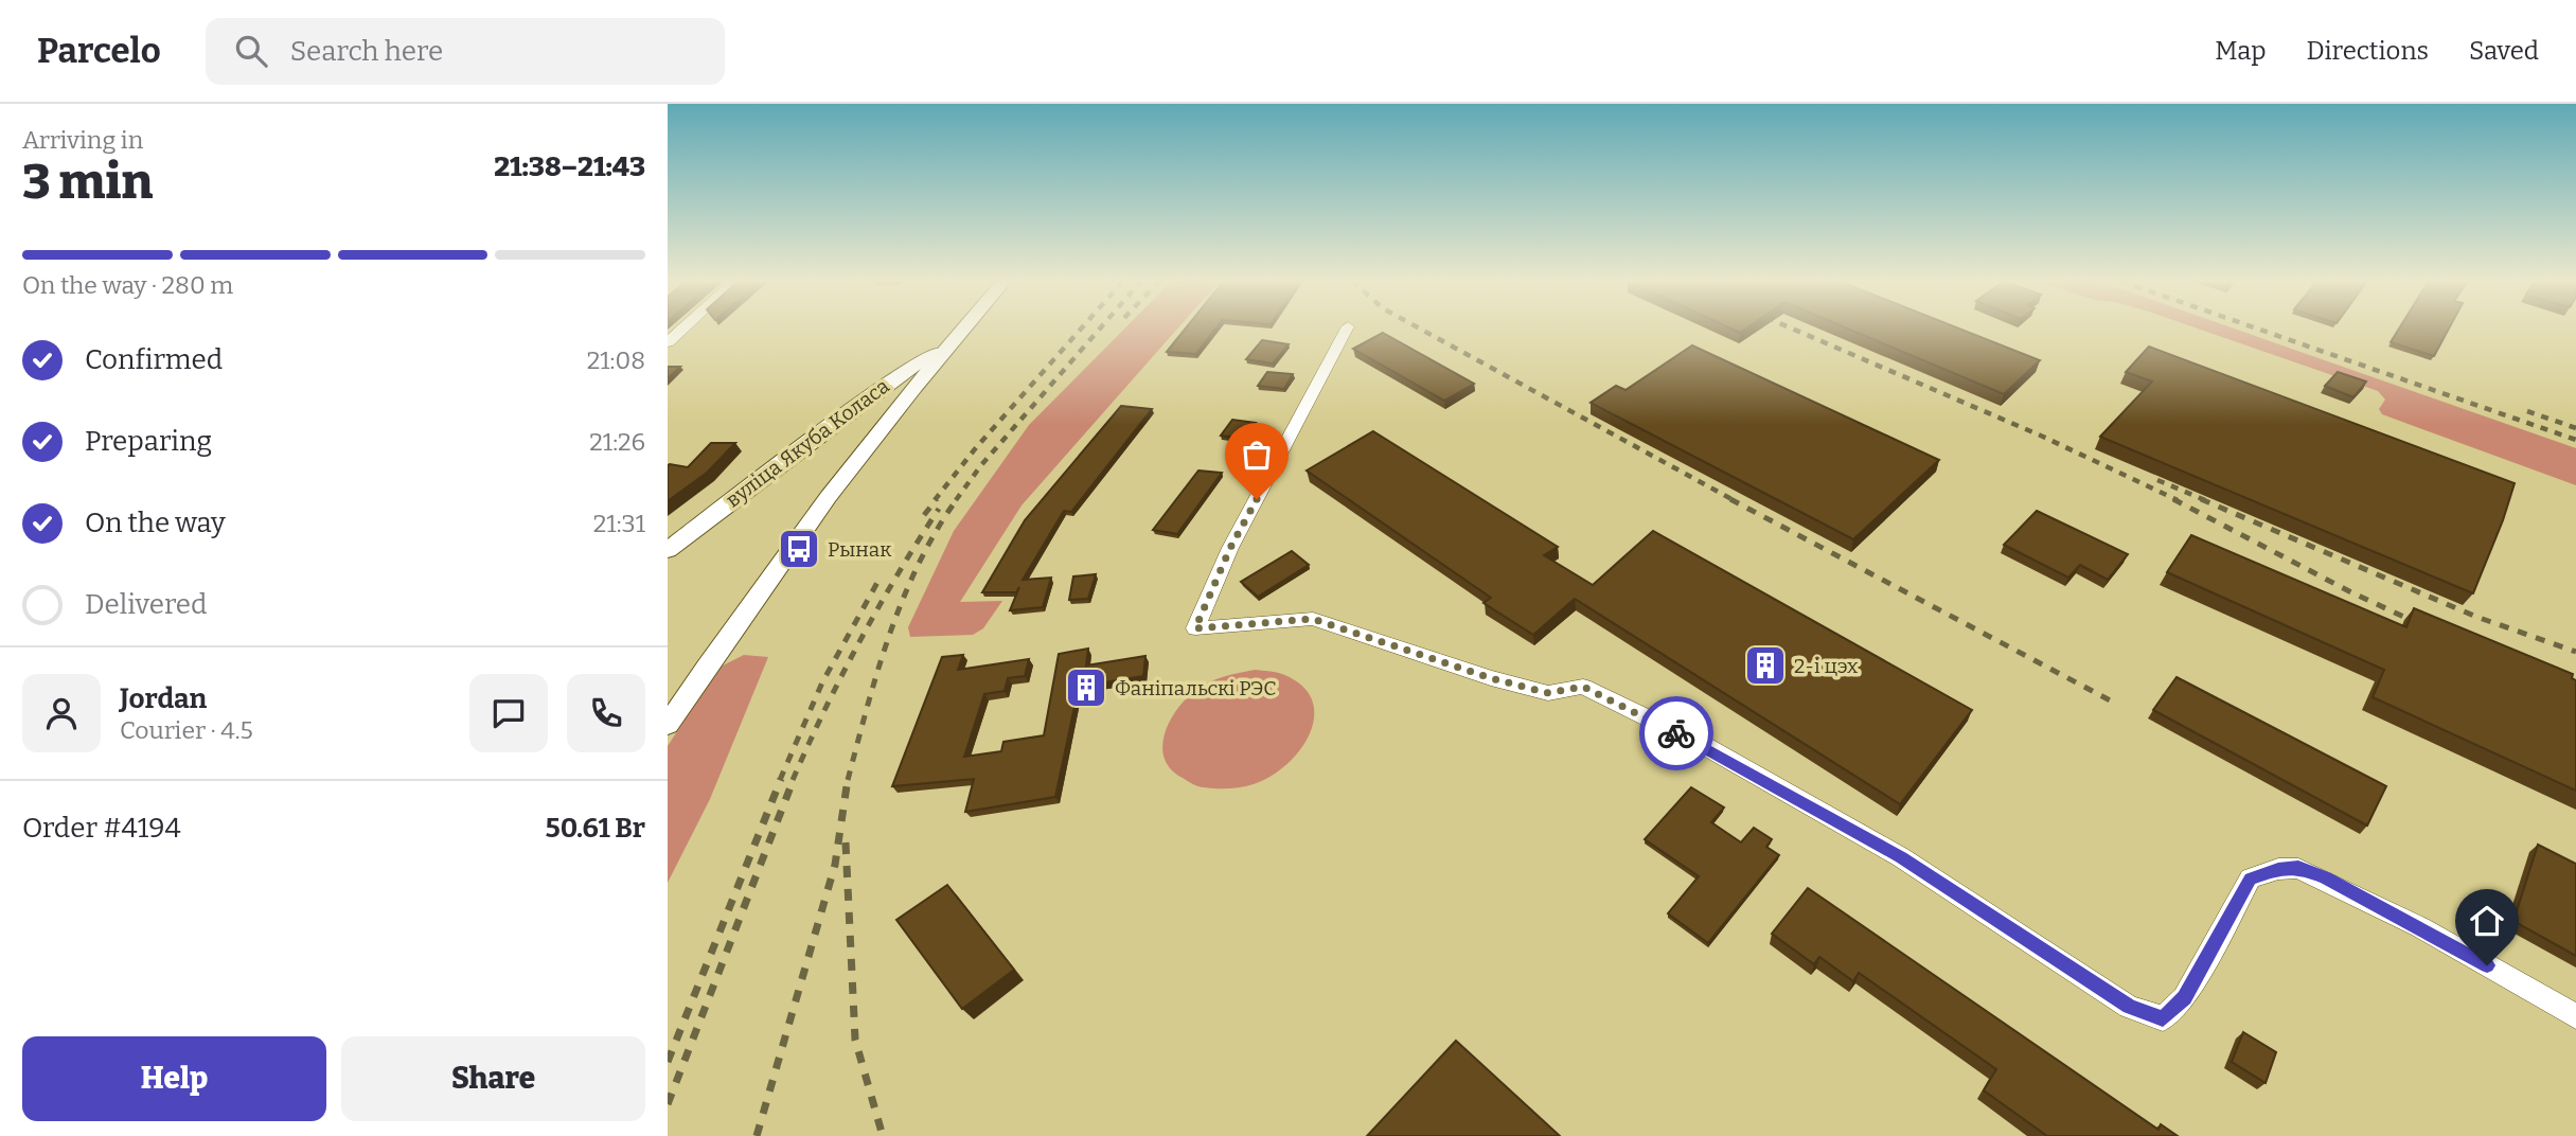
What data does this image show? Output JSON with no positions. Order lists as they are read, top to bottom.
{
  "streets": {
    "street": ["вуліца Якуба Коласа"]
  },
  "places": {
    "bus stop": ["Рынак"],
    "building": ["2-і цэх", "Фаніпальскі РЭС"]
  },
  "page": {
    "header": "Parcelo",
    "search": "Search here",
    "nav": ["Map", "Directions", "Saved"],
    "heading": ["3 min", "Arriving in", "21:38–21:43"],
    "panel": [
      "Jordan",
      "Courier · 4.5",
      "Order #4194",
      "50.61 Br"
    ],
    "bar": "On the way · 280 m",
    "list": [
      ["Confirmed", "21:08"],
      ["Preparing", "21:26"],
      ["On the way", "21:31"],
      "Delivered"
    ],
    "buttons": ["Help", "Share"]
  }
}
